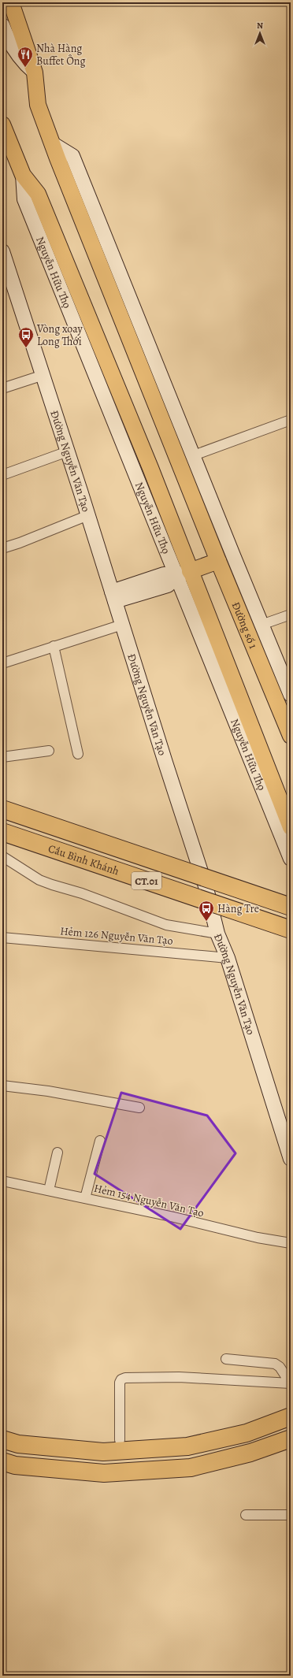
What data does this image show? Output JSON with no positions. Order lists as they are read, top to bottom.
{
  "streets": {
    "highway": ["Cầu Bình Khánh", "CT.01"],
    "main road": ["Nguyễn Hữu Thọ", "Đường Nguyễn Văn Tạo", "Đường số 1"],
    "street": ["Hẻm 126 Nguyễn Văn Tạo", "Hẻm 154 Nguyễn Văn Tạo"]
  },
  "crossings": [
    ["Đường Nguyễn Văn Tạo", "Hẻm 126 Nguyễn Văn Tạo"]
  ],
  "places": {
    "restaurant": ["Nhà Hàng Buffet Ông"],
    "bus stop": ["Vòng xoay Long Thới", "Hàng Tre"]
  },
  "north": "top"
}
